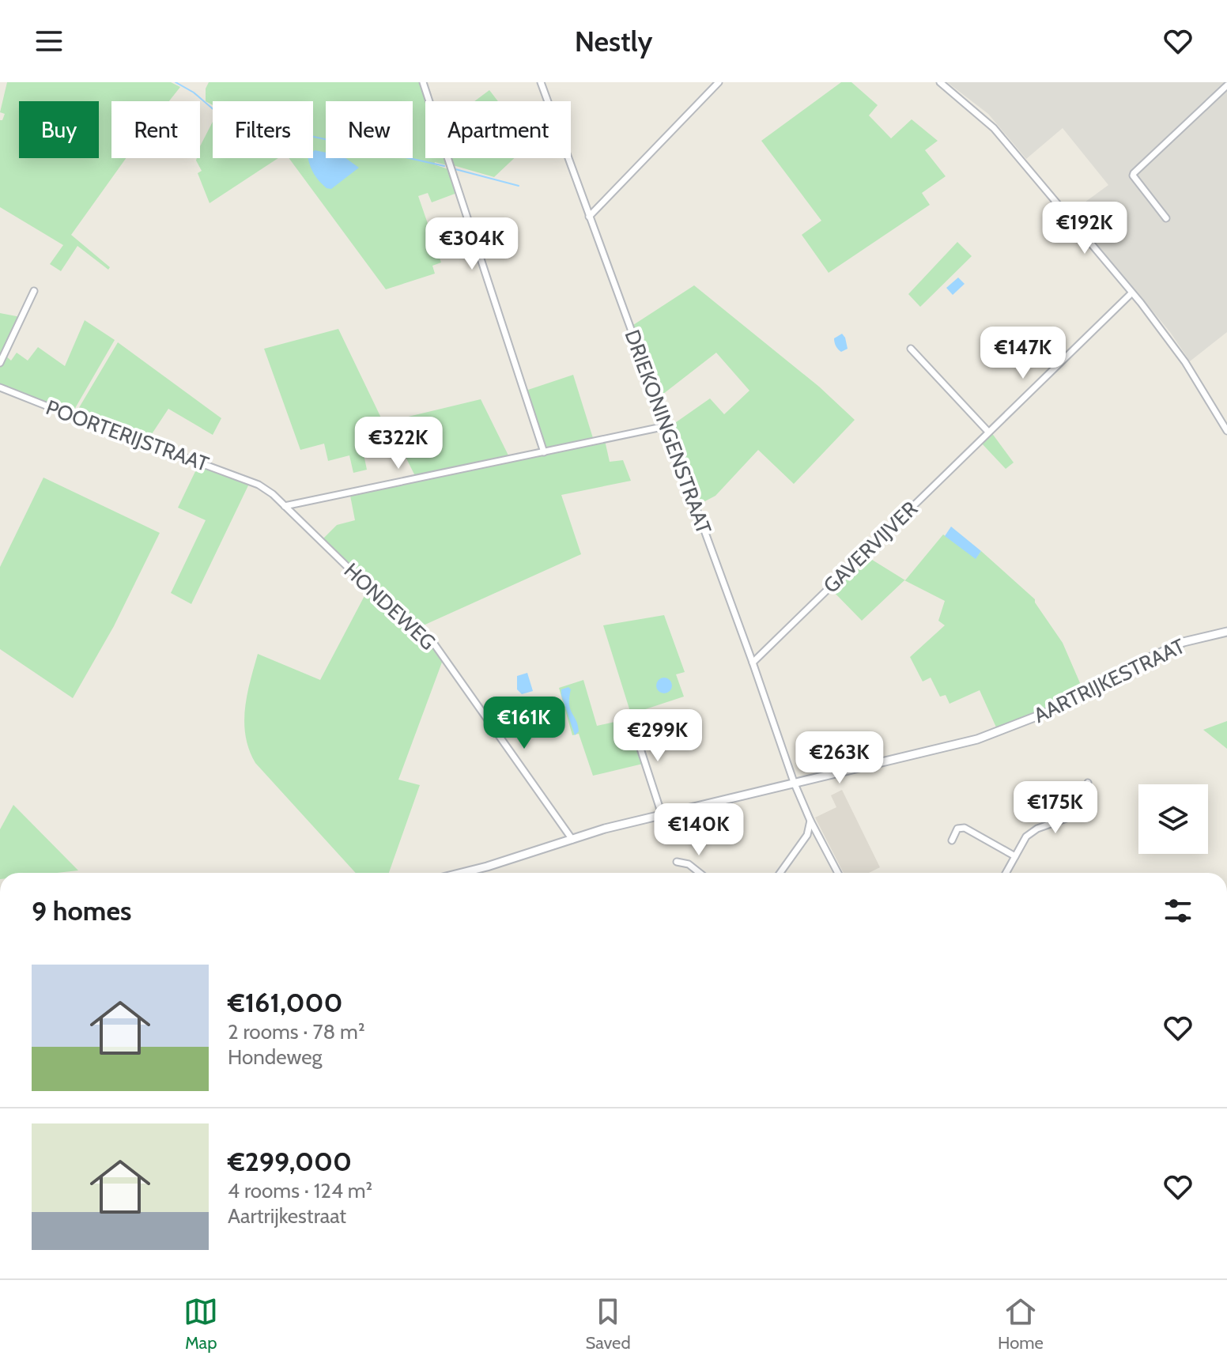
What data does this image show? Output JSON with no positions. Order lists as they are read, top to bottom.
{
  "streets": {
    "street": [
      "DRIEKONINGENSTRAAT",
      "POORTERIJSTRAAT",
      "GAVERVIJVER",
      "HONDEWEG",
      "AARTRIJKESTRAAT"
    ]
  },
  "crossings": [
    ["DRIEKONINGENSTRAAT", "GAVERVIJVER"],
    ["DRIEKONINGENSTRAAT", "AARTRIJKESTRAAT"],
    ["POORTERIJSTRAAT", "HONDEWEG"],
    ["HONDEWEG", "AARTRIJKESTRAAT"]
  ],
  "page": {
    "header": "Nestly",
    "chip": [
      "Buy",
      "Rent",
      "Filters",
      "New",
      "Apartment"
    ],
    "price": [
      "€192K",
      "€304K",
      "€147K",
      "€322K",
      "€161K",
      "€299K",
      "€263K",
      "€175K",
      "€140K"
    ],
    "heading": "9 homes",
    "list": [
      {
        "name": "€161,000",
        "note": "2 rooms · 78 m² · Hondeweg"
      },
      {
        "name": "€299,000",
        "note": "4 rooms · 124 m² · Aartrijkestraat"
      }
    ],
    "tabs": ["Map", "Saved", "Home"]
  }
}
